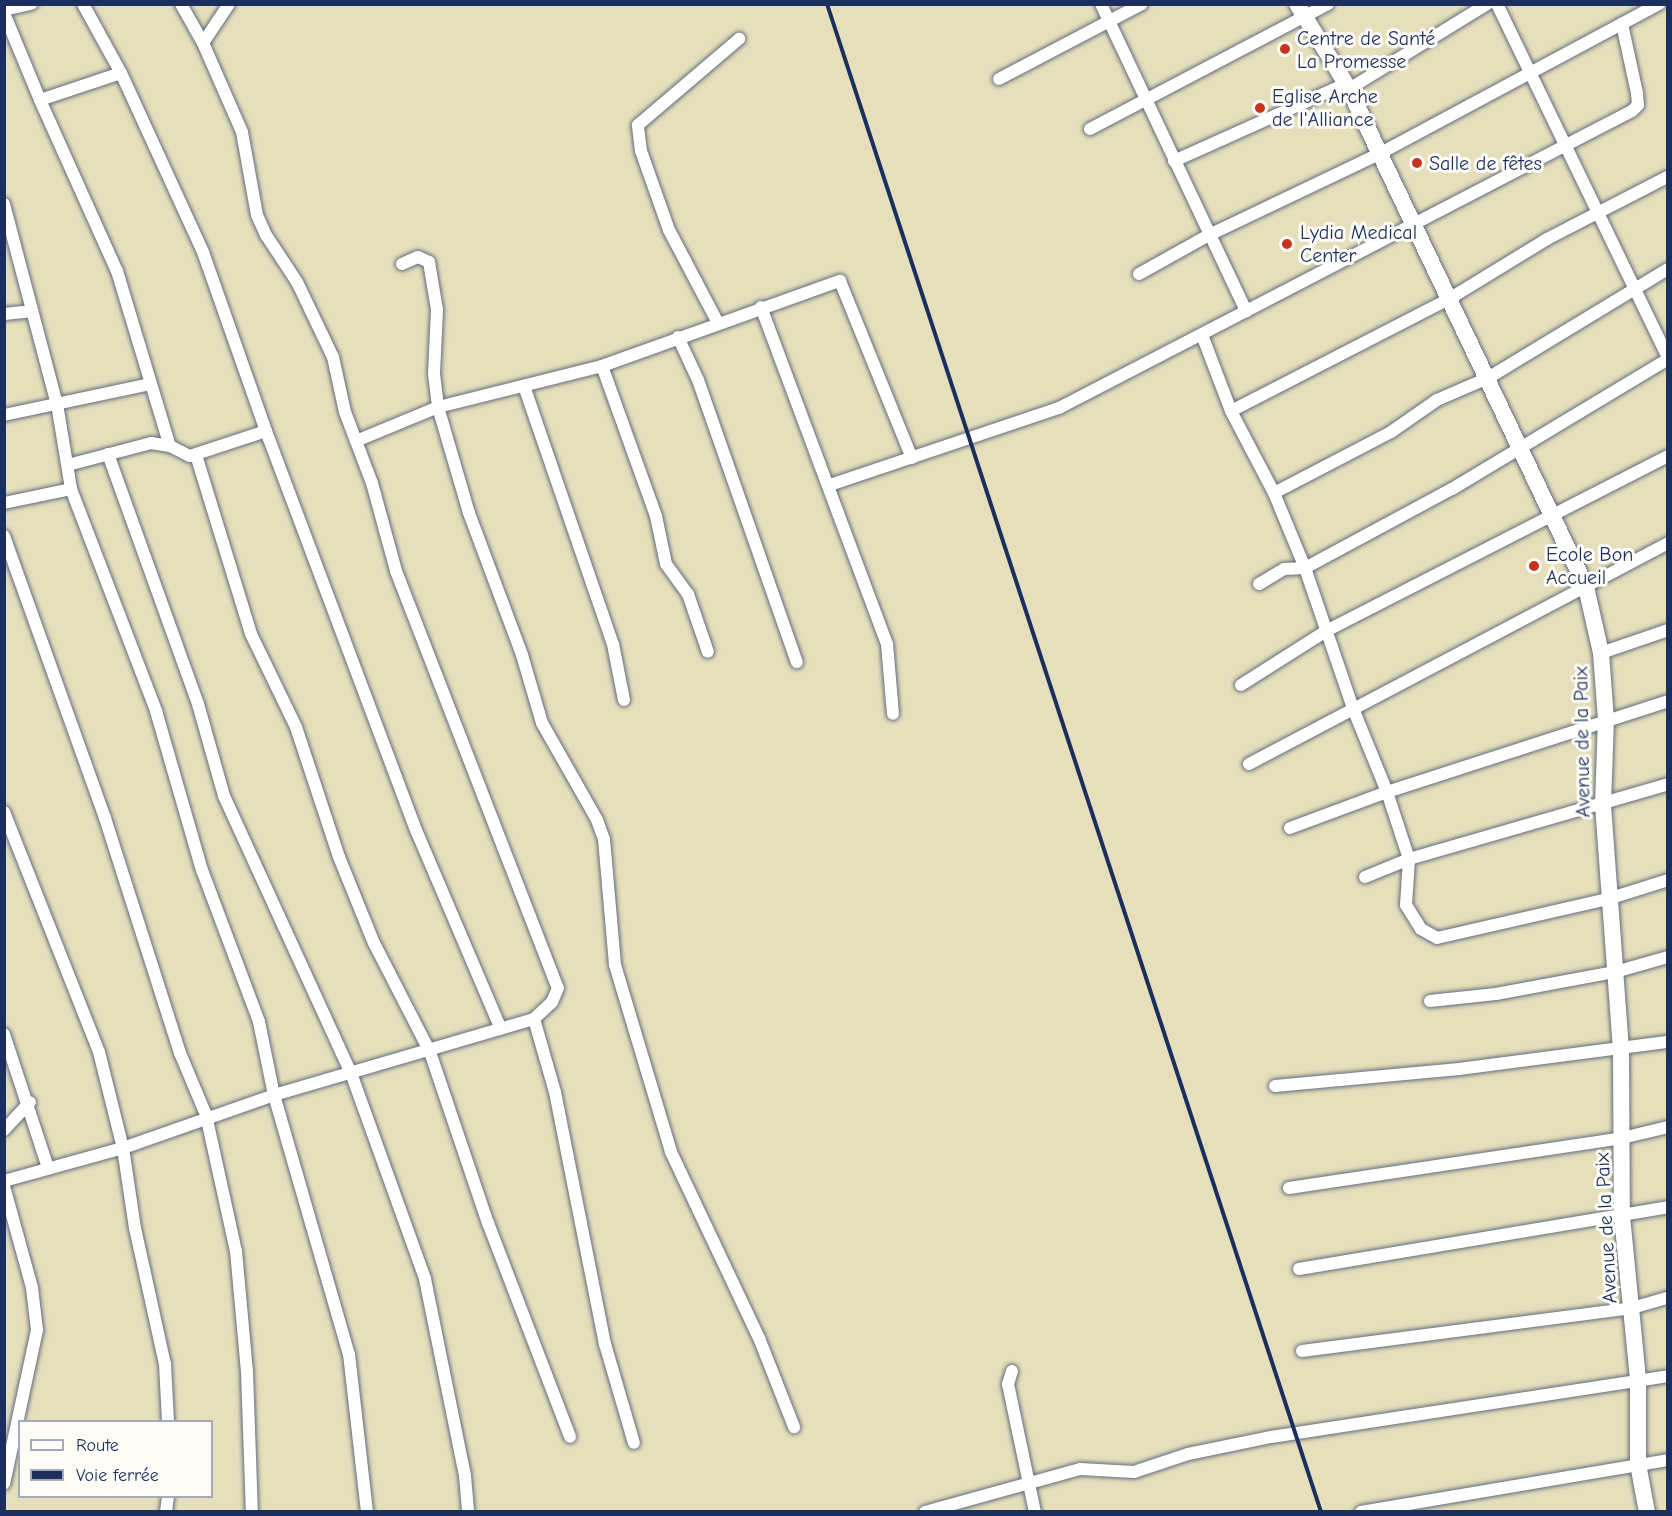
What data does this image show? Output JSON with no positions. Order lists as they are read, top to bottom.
{
  "streets": {
    "street": ["Avenue de la Paix"]
  },
  "places": [
    "Centre de Santé La Promesse",
    "Eglise Arche de l'Alliance",
    "Salle de fêtes",
    "Lydia Medical Center",
    "Ecole Bon Accueil"
  ],
  "legend": ["Route", "Voie ferrée"]
}
